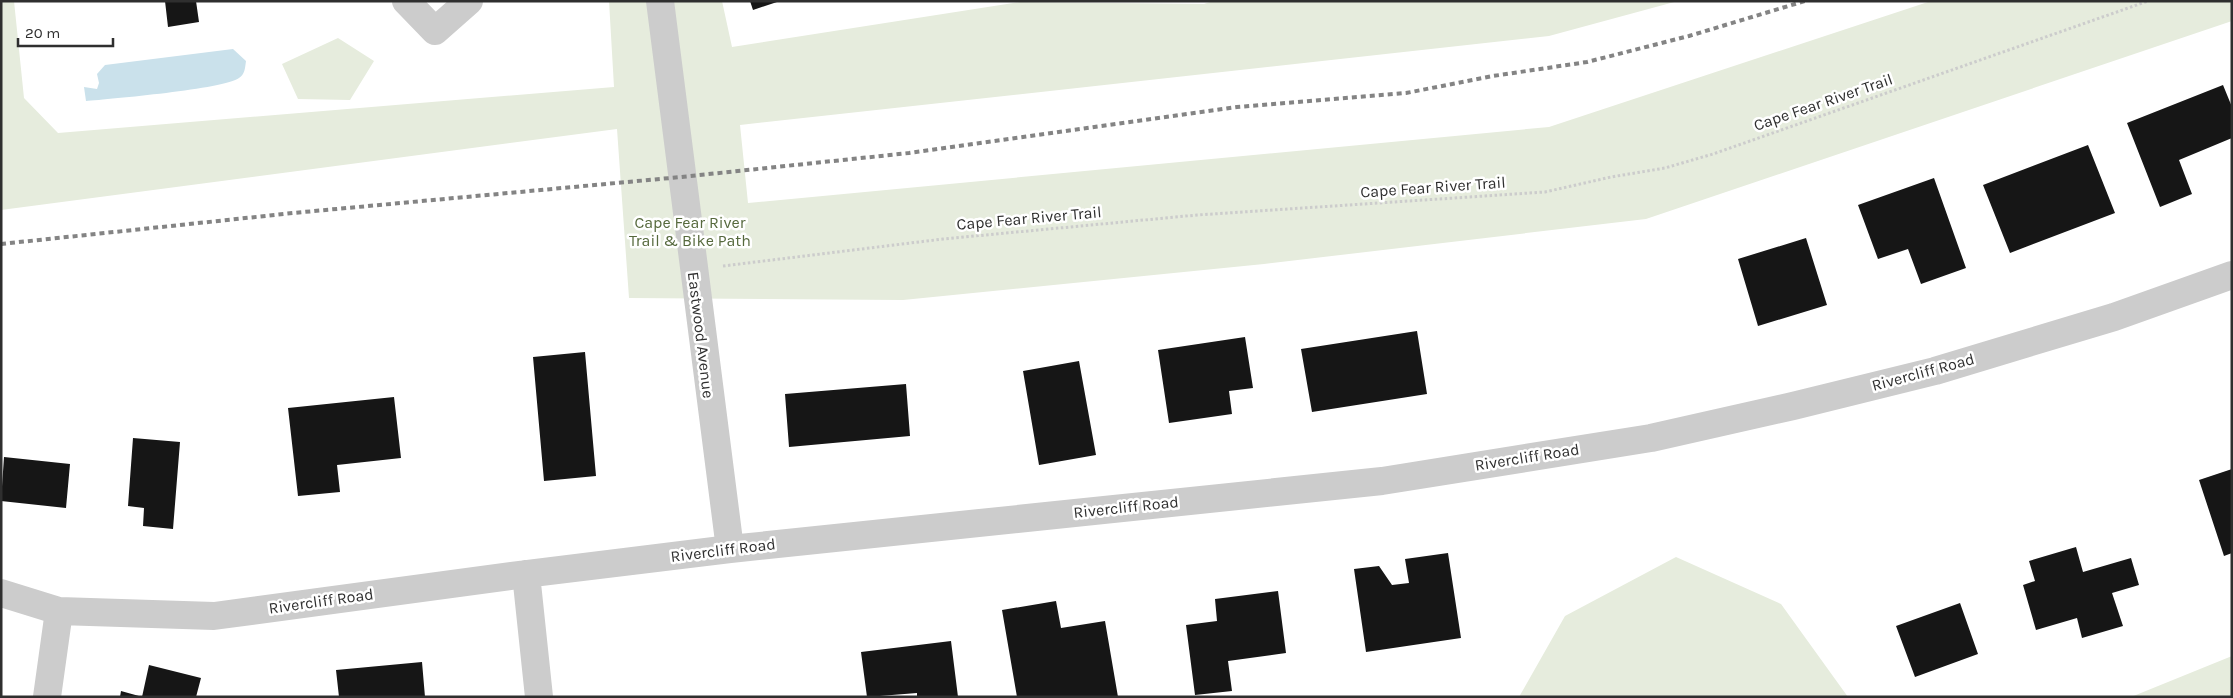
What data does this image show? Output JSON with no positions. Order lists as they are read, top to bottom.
{
  "streets": {
    "street": ["Eastwood Avenue", "Rivercliff Road"],
    "path": ["Cape Fear River Trail"]
  },
  "crossings": [
    ["Cape Fear River Trail", "Eastwood Avenue"],
    ["Eastwood Avenue", "Rivercliff Road"]
  ],
  "parks": ["Cape Fear River Trail & Bike Path"],
  "scale_bar": "20 m"
}
